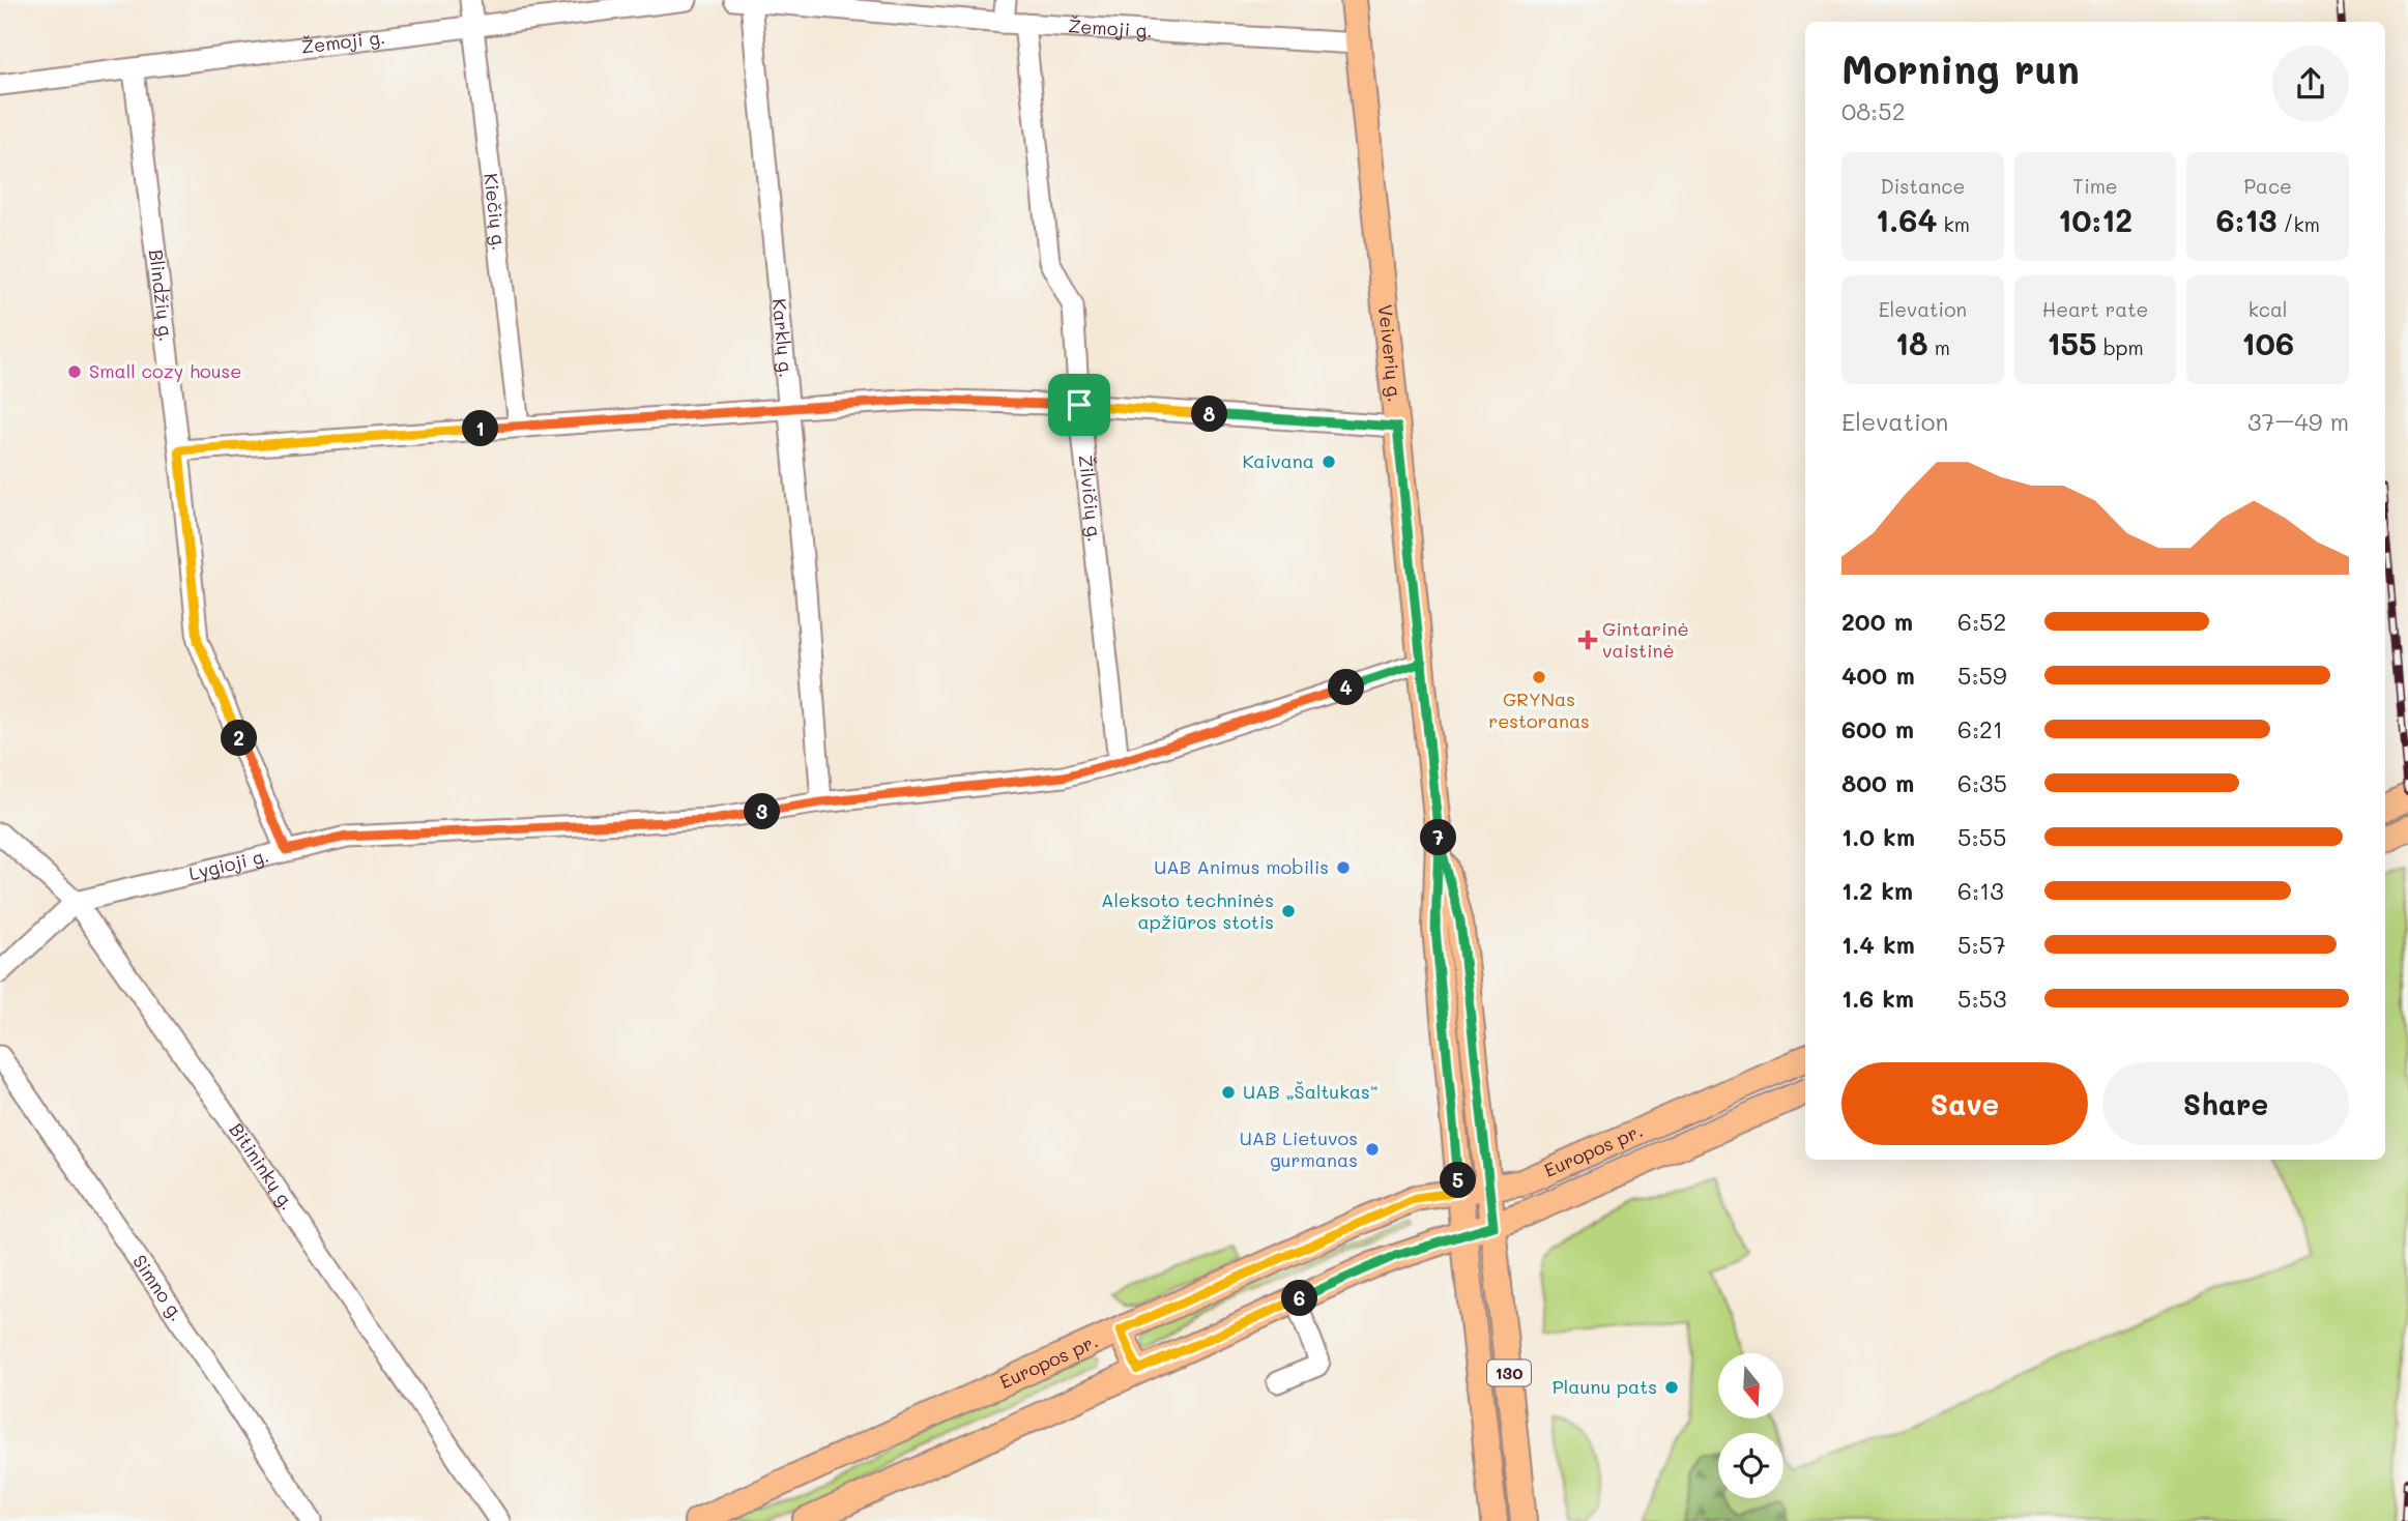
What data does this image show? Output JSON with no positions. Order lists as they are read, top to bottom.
{
  "streets": {
    "main road": ["Veiverių g.", "Europos pr.", "130"],
    "street": [
      "Žemoji g.",
      "Kiečių g.",
      "Blindžių g.",
      "Karklų g.",
      "Žilvičių g.",
      "Lygioji g.",
      "Bitininkų g.",
      "Simno g."
    ]
  },
  "crossings": [
    ["Žemoji g.", "Kiečių g."],
    ["Žemoji g.", "Blindžių g."],
    ["Žemoji g.", "Karklų g."],
    ["Žemoji g.", "Veiverių g."],
    ["Žemoji g.", "Žilvičių g."],
    ["Blindžių g.", "Lygioji g."],
    ["Karklų g.", "Lygioji g."],
    ["Veiverių g.", "Lygioji g."],
    ["Veiverių g.", "Europos pr."],
    ["Žilvičių g.", "Lygioji g."],
    ["Lygioji g.", "Bitininkų g."]
  ],
  "places": {
    "other": [
      "Small cozy house",
      "Kaivana",
      "GRYNas restoranas",
      "UAB Animus mobilis",
      "Aleksoto techninės apžiūros stotis",
      "UAB „Šaltukas“",
      "UAB Lietuvos gurmanas",
      "Plaunu pats"
    ],
    "health": ["Gintarinė vaistinė"]
  },
  "north": "bottom",
  "page": {
    "heading": ["Morning run", "08:52"],
    "stats": [
      ["Distance", "1.64 km"],
      ["Time", "10:12"],
      ["Pace", "6:13 /km"],
      ["Elevation", "18 m"],
      ["Heart rate", "155 bpm"],
      ["kcal", "106"]
    ],
    "chart": ["Elevation", "37–49 m"],
    "pins": [
      "8",
      "1",
      "4",
      "2",
      "3",
      "7",
      "5",
      "6"
    ],
    "list": [
      {
        "name": "200 m",
        "note": "6:52"
      },
      {
        "name": "400 m",
        "note": "5:59"
      },
      {
        "name": "600 m",
        "note": "6:21"
      },
      {
        "name": "800 m",
        "note": "6:35"
      },
      {
        "name": "1.0 km",
        "note": "5:55"
      },
      {
        "name": "1.2 km",
        "note": "6:13"
      },
      {
        "name": "1.4 km",
        "note": "5:57"
      },
      {
        "name": "1.6 km",
        "note": "5:53"
      }
    ],
    "buttons": ["Save", "Share"]
  }
}
